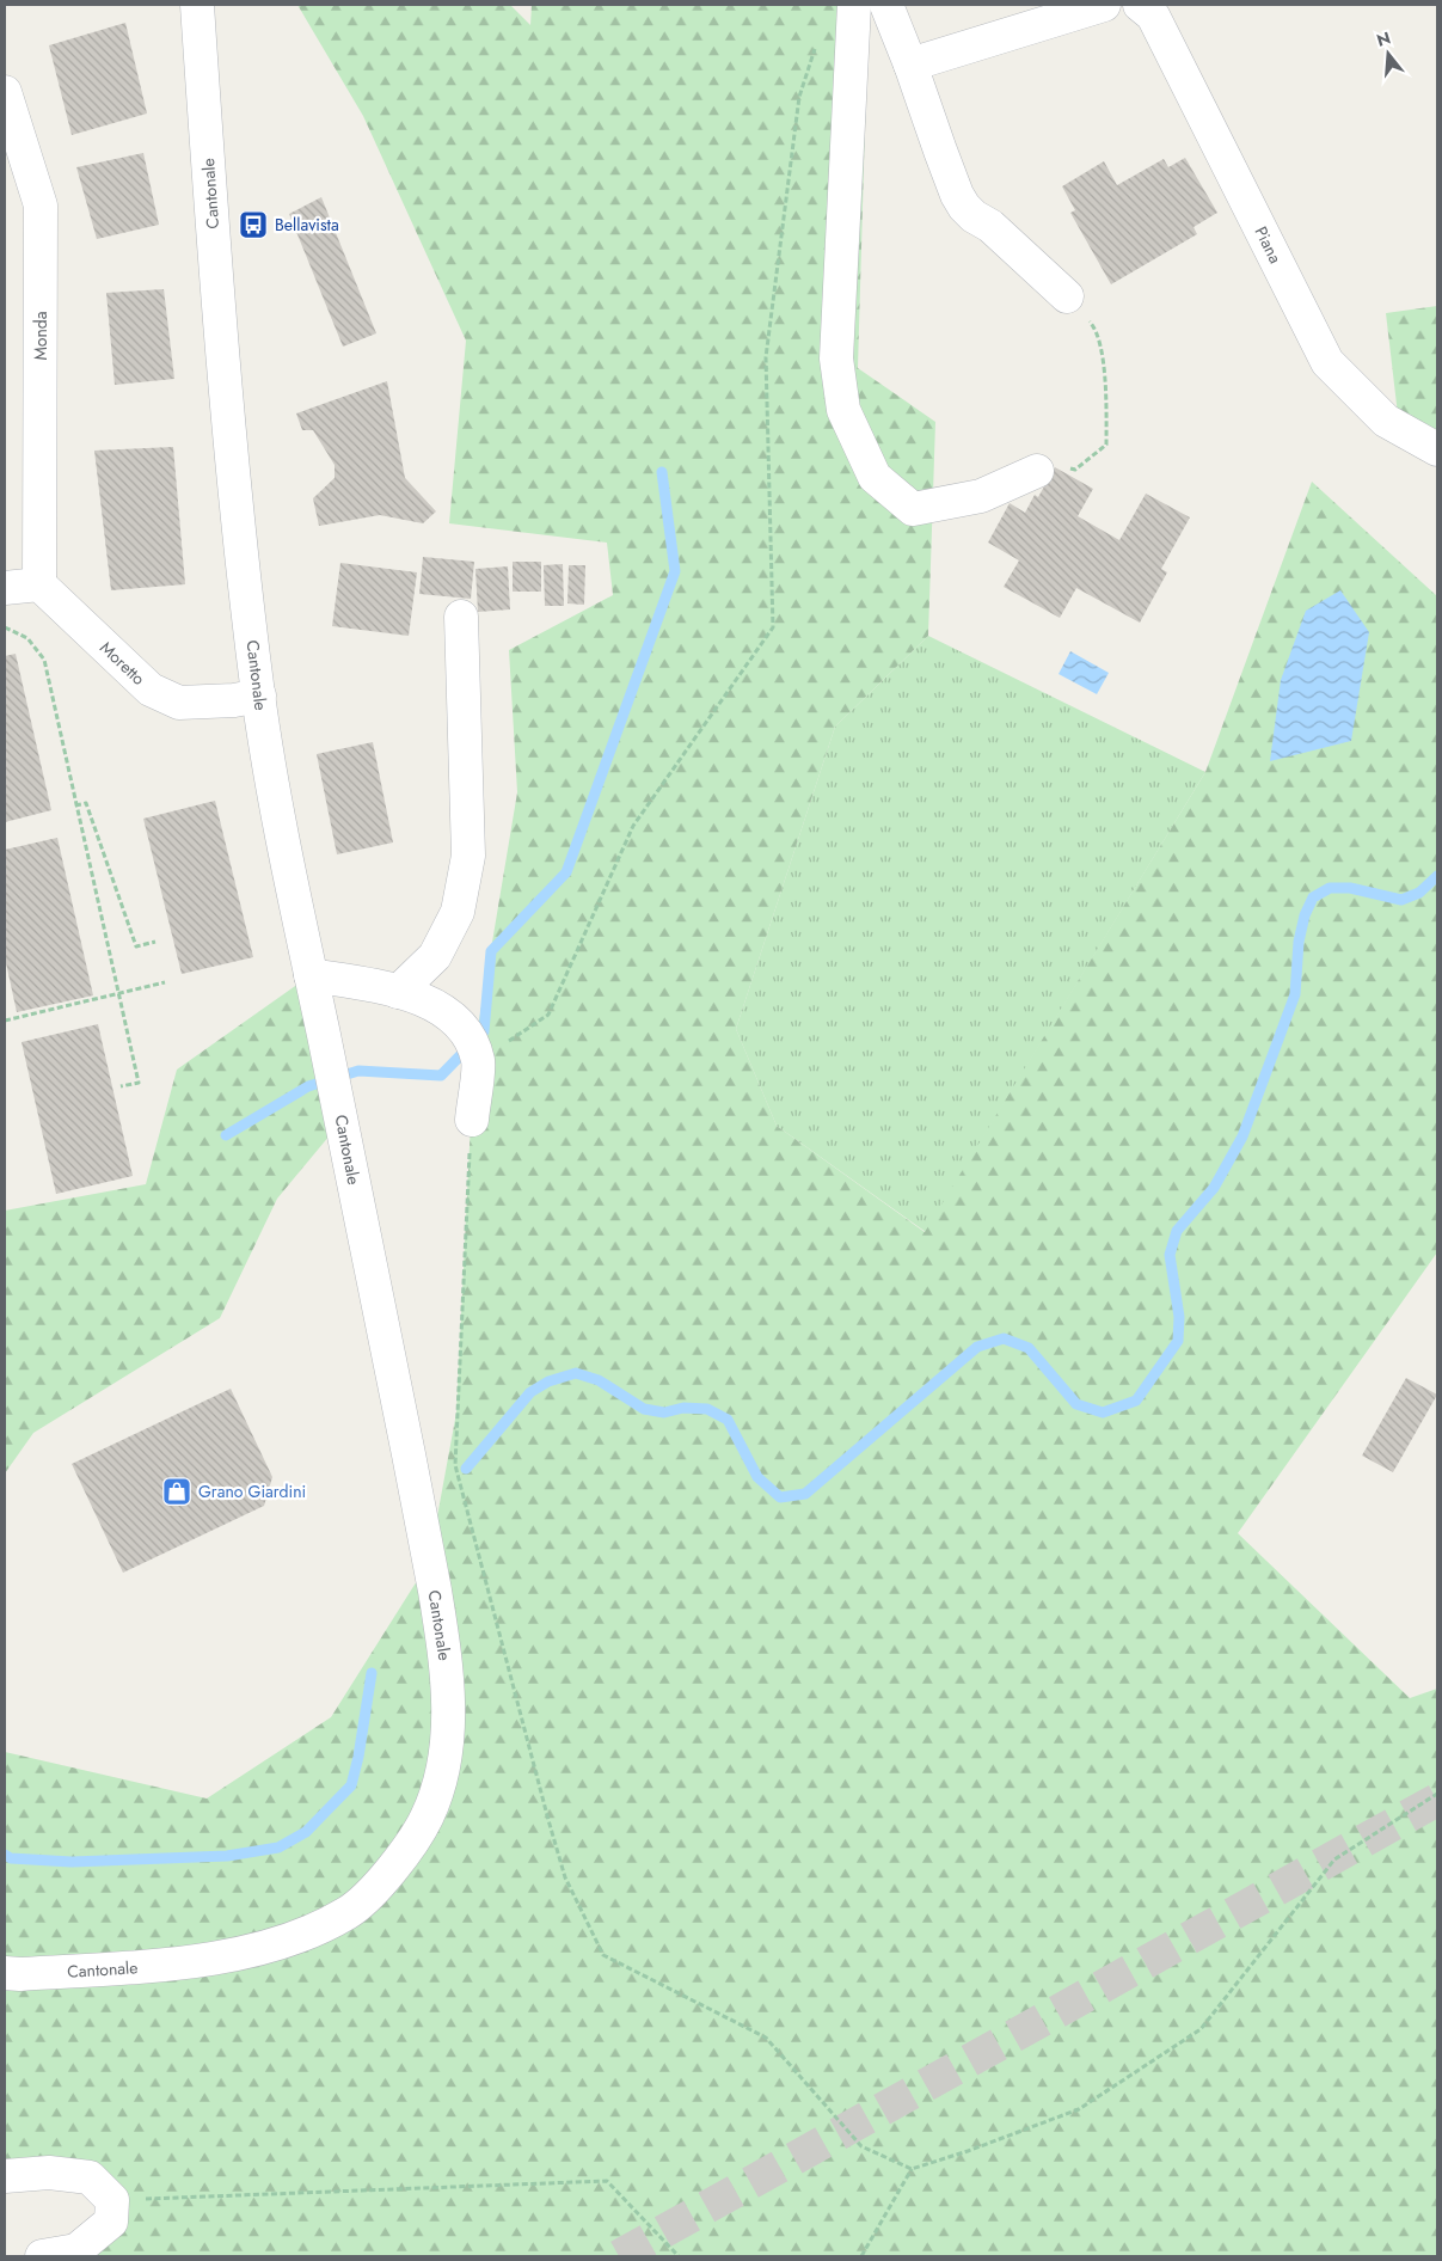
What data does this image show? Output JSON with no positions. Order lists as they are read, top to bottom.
{
  "streets": {
    "street": [
      "Cantonale",
      "Piana",
      "Monda",
      "Moretto"
    ]
  },
  "crossings": [
    ["Cantonale", "Moretto"],
    ["Monda", "Moretto"]
  ],
  "places": {
    "bus stop": ["Bellavista"],
    "shop": ["Grano Giardini"]
  },
  "north": "top"
}
